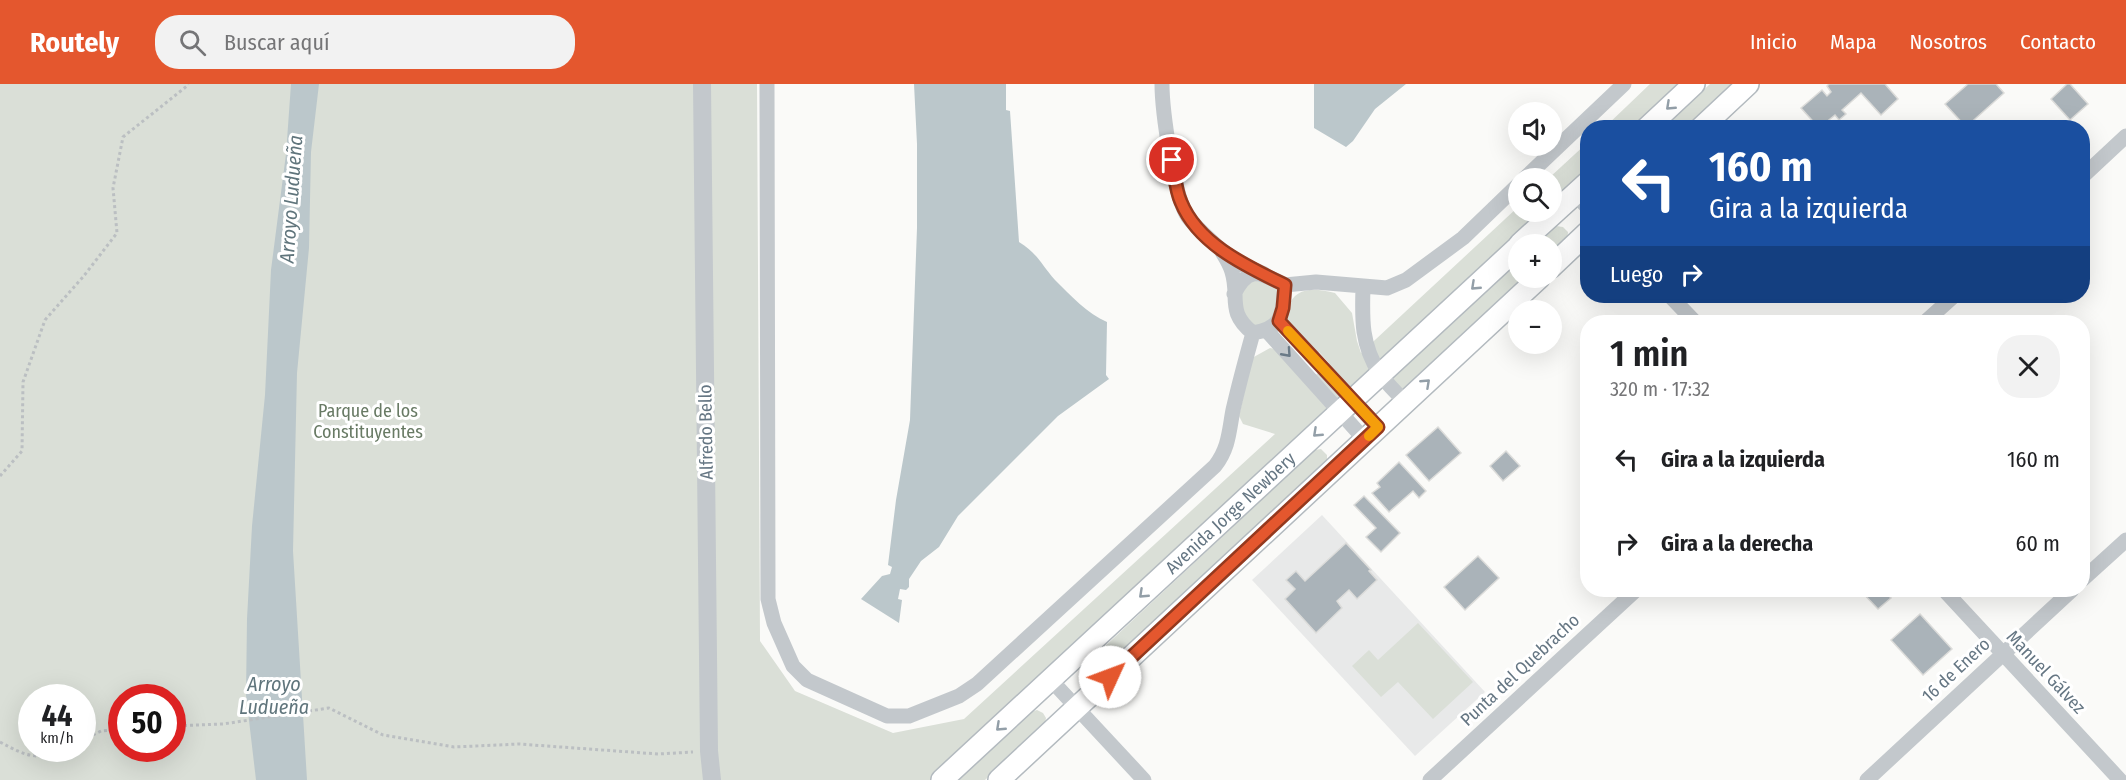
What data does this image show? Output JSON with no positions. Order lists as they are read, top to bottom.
{
  "streets": {
    "main road": ["Avenida Jorge Newbery"],
    "street": [
      "Alfredo Bello",
      "Punta del Quebracho",
      "16 de Enero",
      "Manuel Gálvez"
    ]
  },
  "crossings": [
    ["16 de Enero", "Manuel Gálvez"]
  ],
  "water": ["Arroyo Ludueña"],
  "parks": ["Parque de los Constituyentes"],
  "page": {
    "header": "Routely",
    "search": "Buscar aquí",
    "nav": [
      "Inicio",
      "Mapa",
      "Nosotros",
      "Contacto"
    ],
    "map_buttons": ["+", "−"],
    "turn": ["160 m", "Gira a la izquierda"],
    "then": "Luego",
    "heading": ["1 min", "320 m · 17:32"],
    "list": [
      {
        "name": "Gira a la izquierda",
        "value": "160 m"
      },
      {
        "name": "Gira a la derecha",
        "value": "60 m"
      }
    ],
    "speed": "44 km/h",
    "limit": "50"
  }
}
